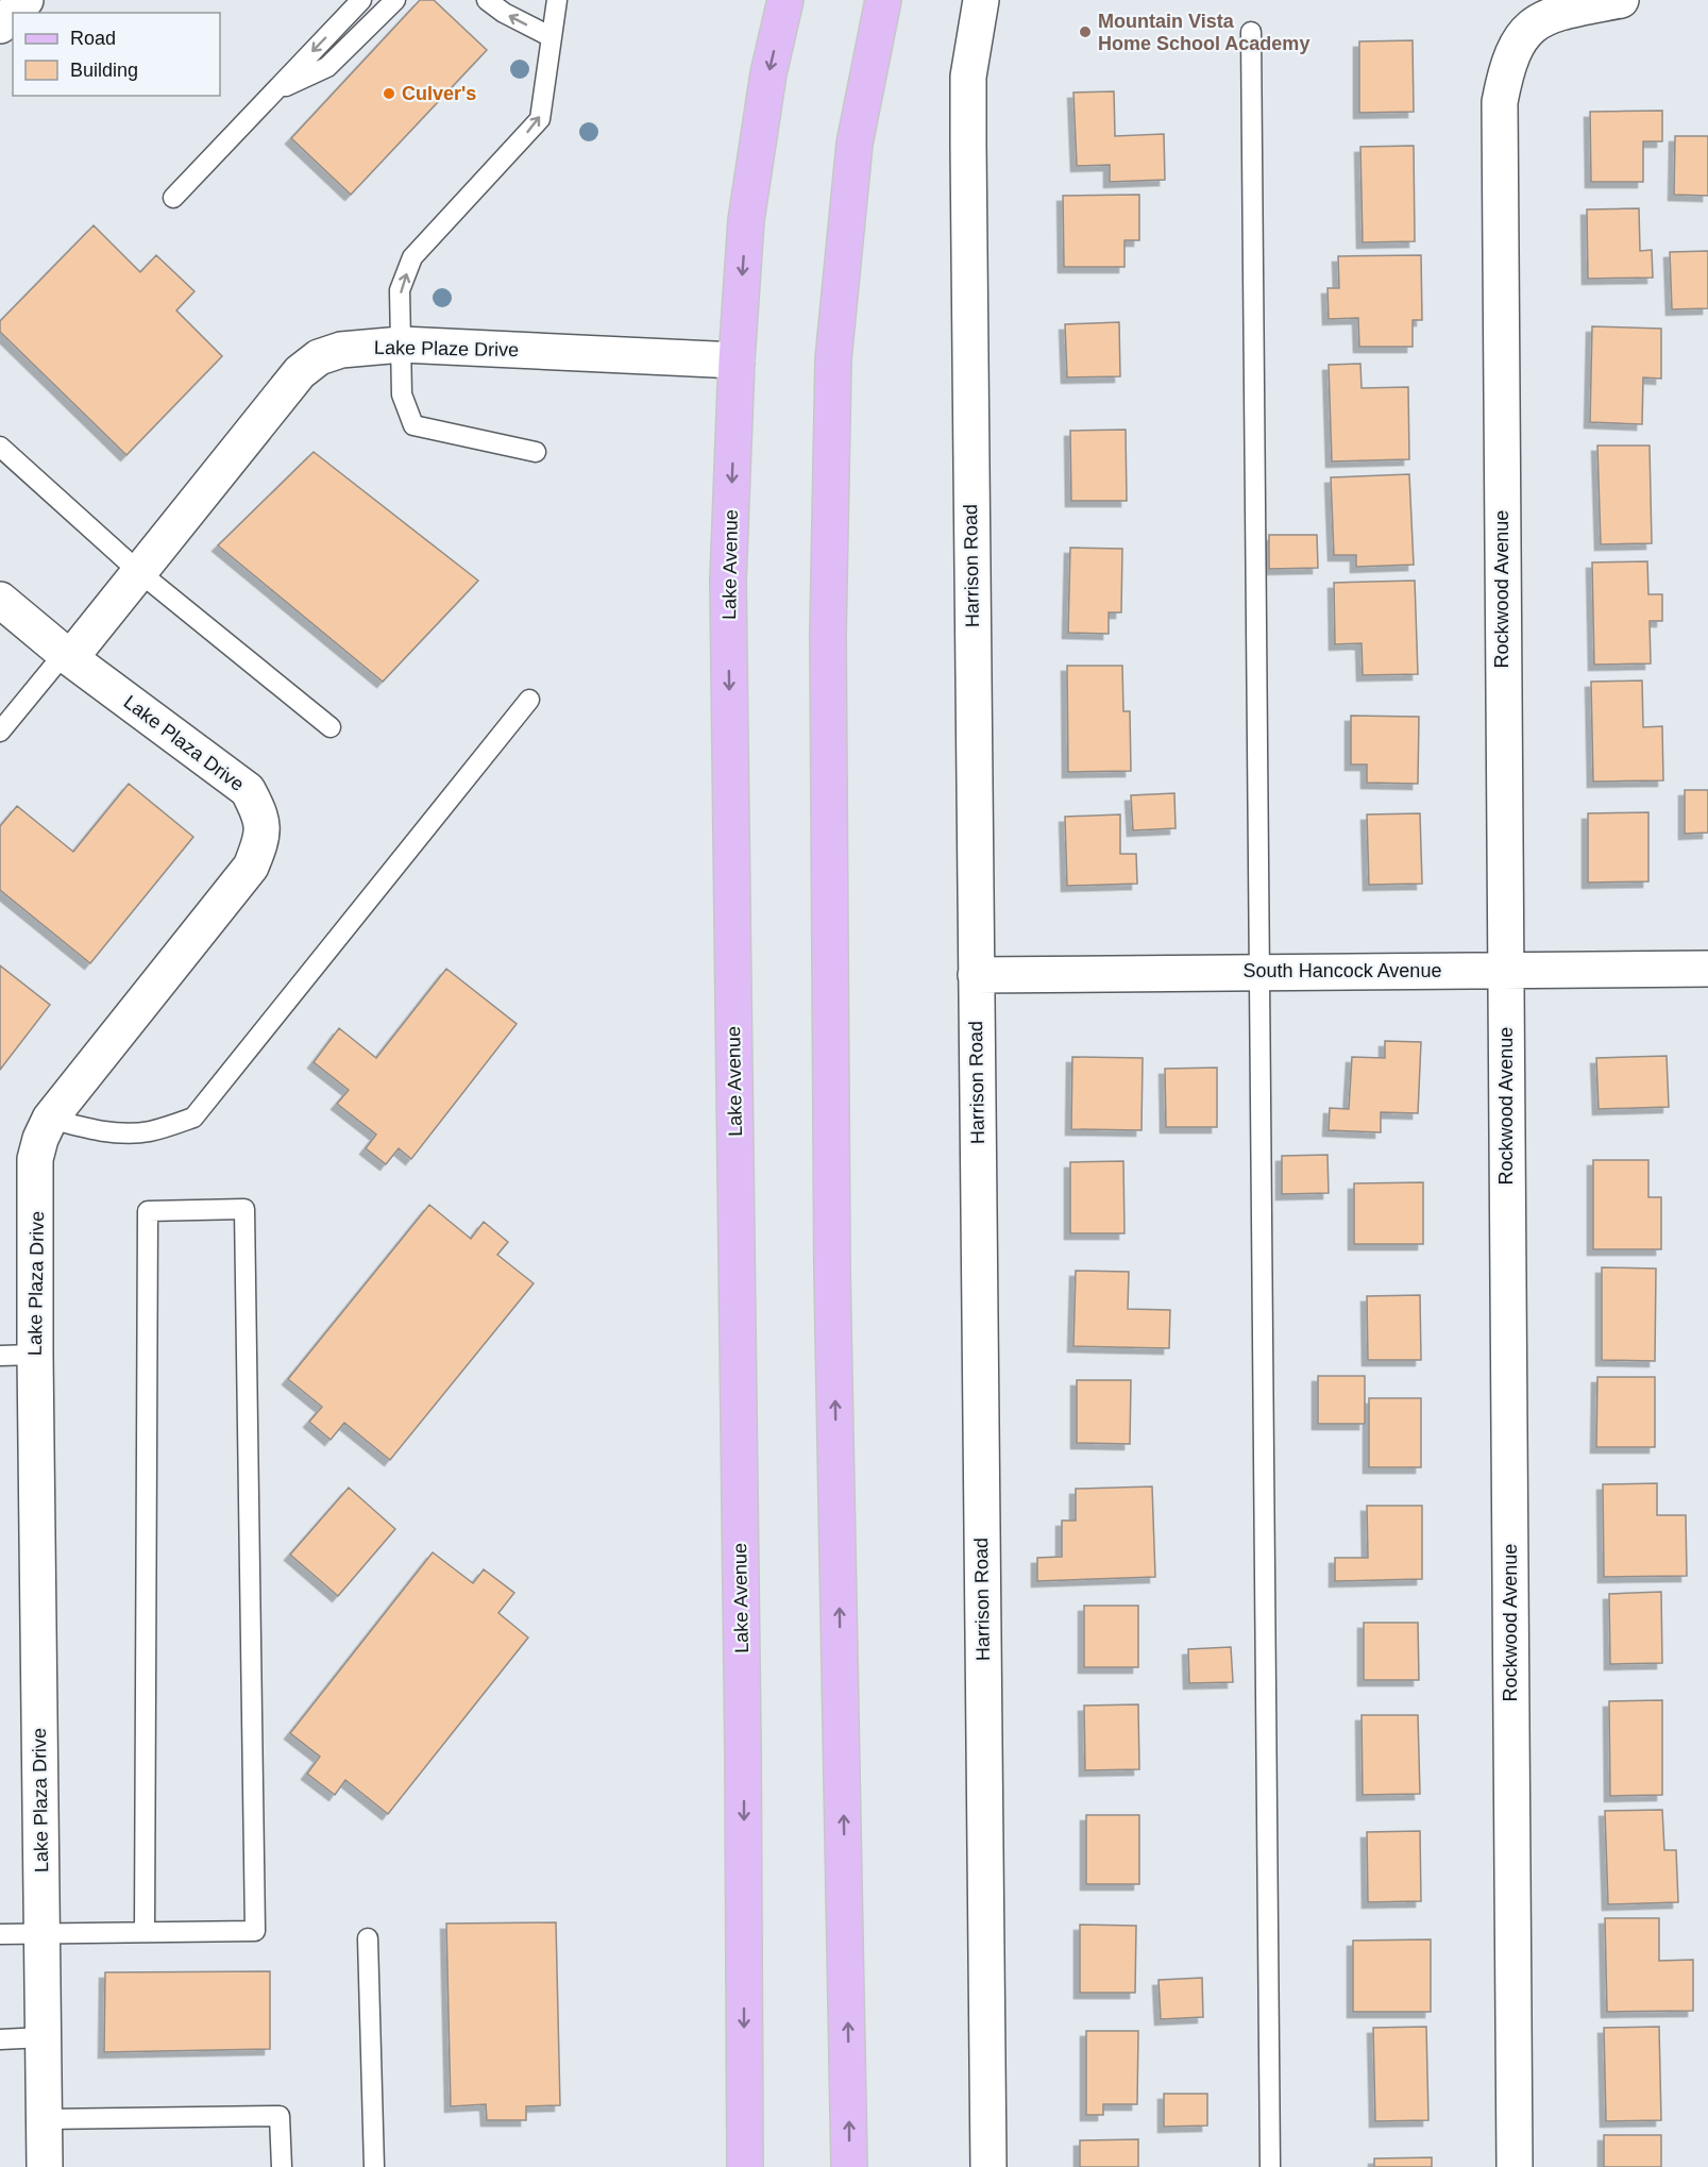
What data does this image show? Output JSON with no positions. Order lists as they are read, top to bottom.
{
  "streets": {
    "main road": ["Lake Avenue"],
    "street": [
      "Lake Plaze Drive",
      "Harrison Road",
      "Rockwood Avenue",
      "Lake Plaza Drive",
      "South Hancock Avenue"
    ]
  },
  "crossings": [
    ["Lake Plaze Drive", "Lake Avenue"],
    ["Lake Plaze Drive", "Lake Plaza Drive"],
    ["Harrison Road", "South Hancock Avenue"],
    ["Rockwood Avenue", "South Hancock Avenue"]
  ],
  "places": ["Mountain Vista Home School Academy", "Culver's"],
  "legend": ["Road", "Building"]
}
